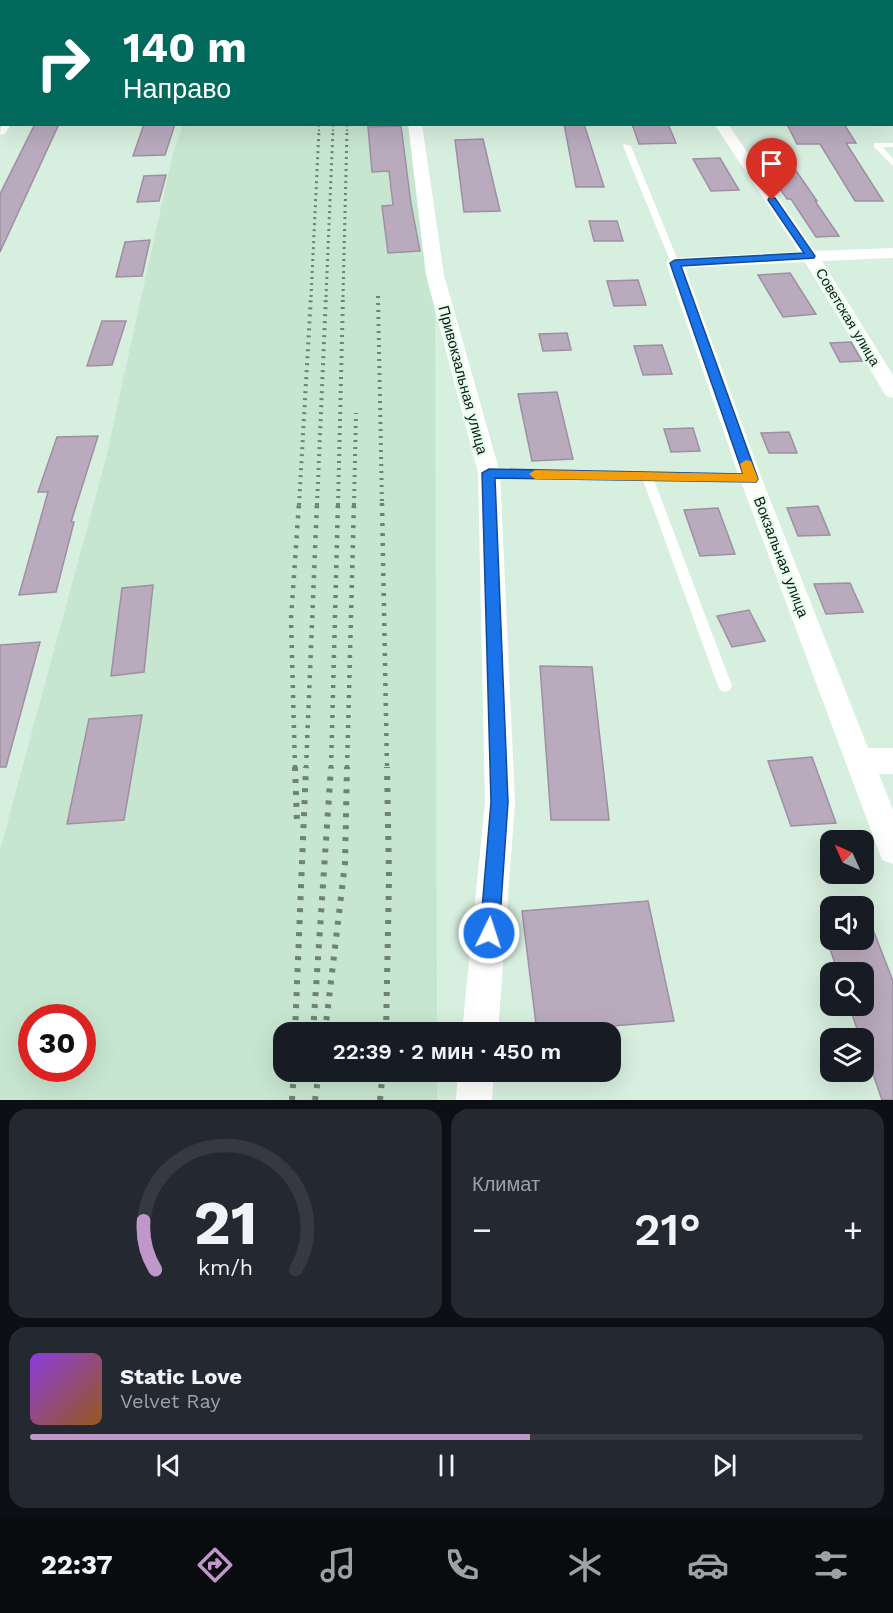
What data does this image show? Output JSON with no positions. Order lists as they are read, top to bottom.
{
  "streets": {
    "street": ["Советская улица", "Привокзальная улица", "Вокзальная улица"]
  },
  "north": "top left",
  "page": {
    "turn": ["140 m", "Направо"],
    "limit": "30",
    "trip": "22:39 · 2 мин · 450 m",
    "tile": "Климат",
    "heat": ["−", "21°", "+"],
    "song": ["Static Love", "Velvet Ray"],
    "tabs": "22:37",
    "gauge": ["21", "km/h"]
  }
}
